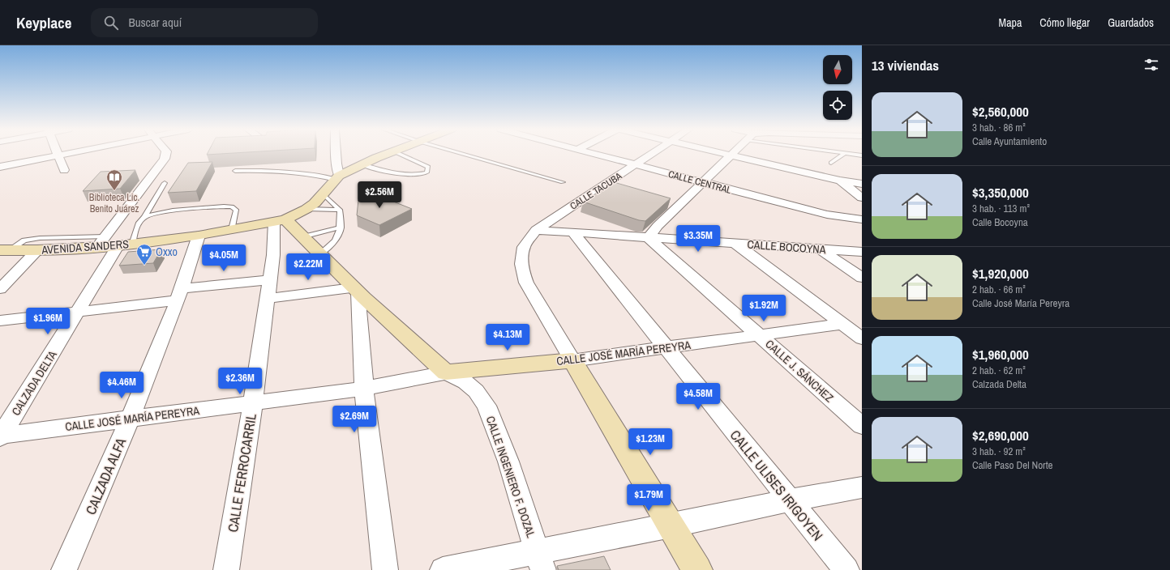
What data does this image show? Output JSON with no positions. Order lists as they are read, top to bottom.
{
  "streets": {
    "main road": ["AVENIDA SANDERS", "CALLE JOSÉ MARÍA PEREYRA", "CALLE INGENIERO F. DOZAL"],
    "street": [
      "CALLE CENTRAL",
      "CALLE TACUBA",
      "CALLE BOCOYNA",
      "CALLE J. SÁNCHEZ",
      "CALZADA DELTA",
      "CALLE FERROCARRIL",
      "CALZADA ALFA",
      "CALLE ULISES IRIGOYEN"
    ]
  },
  "crossings": [
    ["CALLE CENTRAL", "CALLE TACUBA"],
    ["CALLE TACUBA", "CALLE BOCOYNA"],
    ["AVENIDA SANDERS", "CALZADA DELTA"],
    ["AVENIDA SANDERS", "CALLE FERROCARRIL"],
    ["AVENIDA SANDERS", "CALZADA ALFA"],
    ["AVENIDA SANDERS", "CALLE INGENIERO F. DOZAL"],
    ["CALLE BOCOYNA", "CALLE J. SÁNCHEZ"],
    ["CALLE BOCOYNA", "CALLE ULISES IRIGOYEN"],
    ["CALLE JOSÉ MARÍA PEREYRA", "CALLE J. SÁNCHEZ"],
    ["CALLE JOSÉ MARÍA PEREYRA", "CALZADA DELTA"],
    ["CALLE JOSÉ MARÍA PEREYRA", "CALLE FERROCARRIL"],
    ["CALLE JOSÉ MARÍA PEREYRA", "CALZADA ALFA"],
    ["CALLE JOSÉ MARÍA PEREYRA", "CALLE INGENIERO F. DOZAL"],
    ["CALLE JOSÉ MARÍA PEREYRA", "CALLE ULISES IRIGOYEN"],
    ["CALLE FERROCARRIL", "CALLE INGENIERO F. DOZAL"]
  ],
  "places": {
    "library": ["Biblioteca Lic. Benito Juárez"],
    "supermarket": ["Oxxo"]
  },
  "north": "bottom",
  "page": {
    "header": "Keyplace",
    "search": "Buscar aquí",
    "nav": ["Mapa", "Cómo llegar", "Guardados"],
    "heading": "13 viviendas",
    "list": [
      {
        "name": "$2,560,000",
        "note": "3 hab. · 86 m² · Calle Ayuntamiento"
      },
      {
        "name": "$3,350,000",
        "note": "3 hab. · 113 m² · Calle Bocoyna"
      },
      {
        "name": "$1,920,000",
        "note": "2 hab. · 66 m² · Calle José María Pereyra"
      },
      {
        "name": "$1,960,000",
        "note": "2 hab. · 62 m² · Calzada Delta"
      },
      {
        "name": "$2,690,000",
        "note": "3 hab. · 92 m² · Calle Paso Del Norte"
      }
    ],
    "price": [
      "$2.56M",
      "$3.35M",
      "$4.05M",
      "$2.22M",
      "$1.92M",
      "$1.96M",
      "$4.13M",
      "$2.36M",
      "$4.46M",
      "$4.58M",
      "$2.69M",
      "$1.23M",
      "$1.79M"
    ]
  }
}
